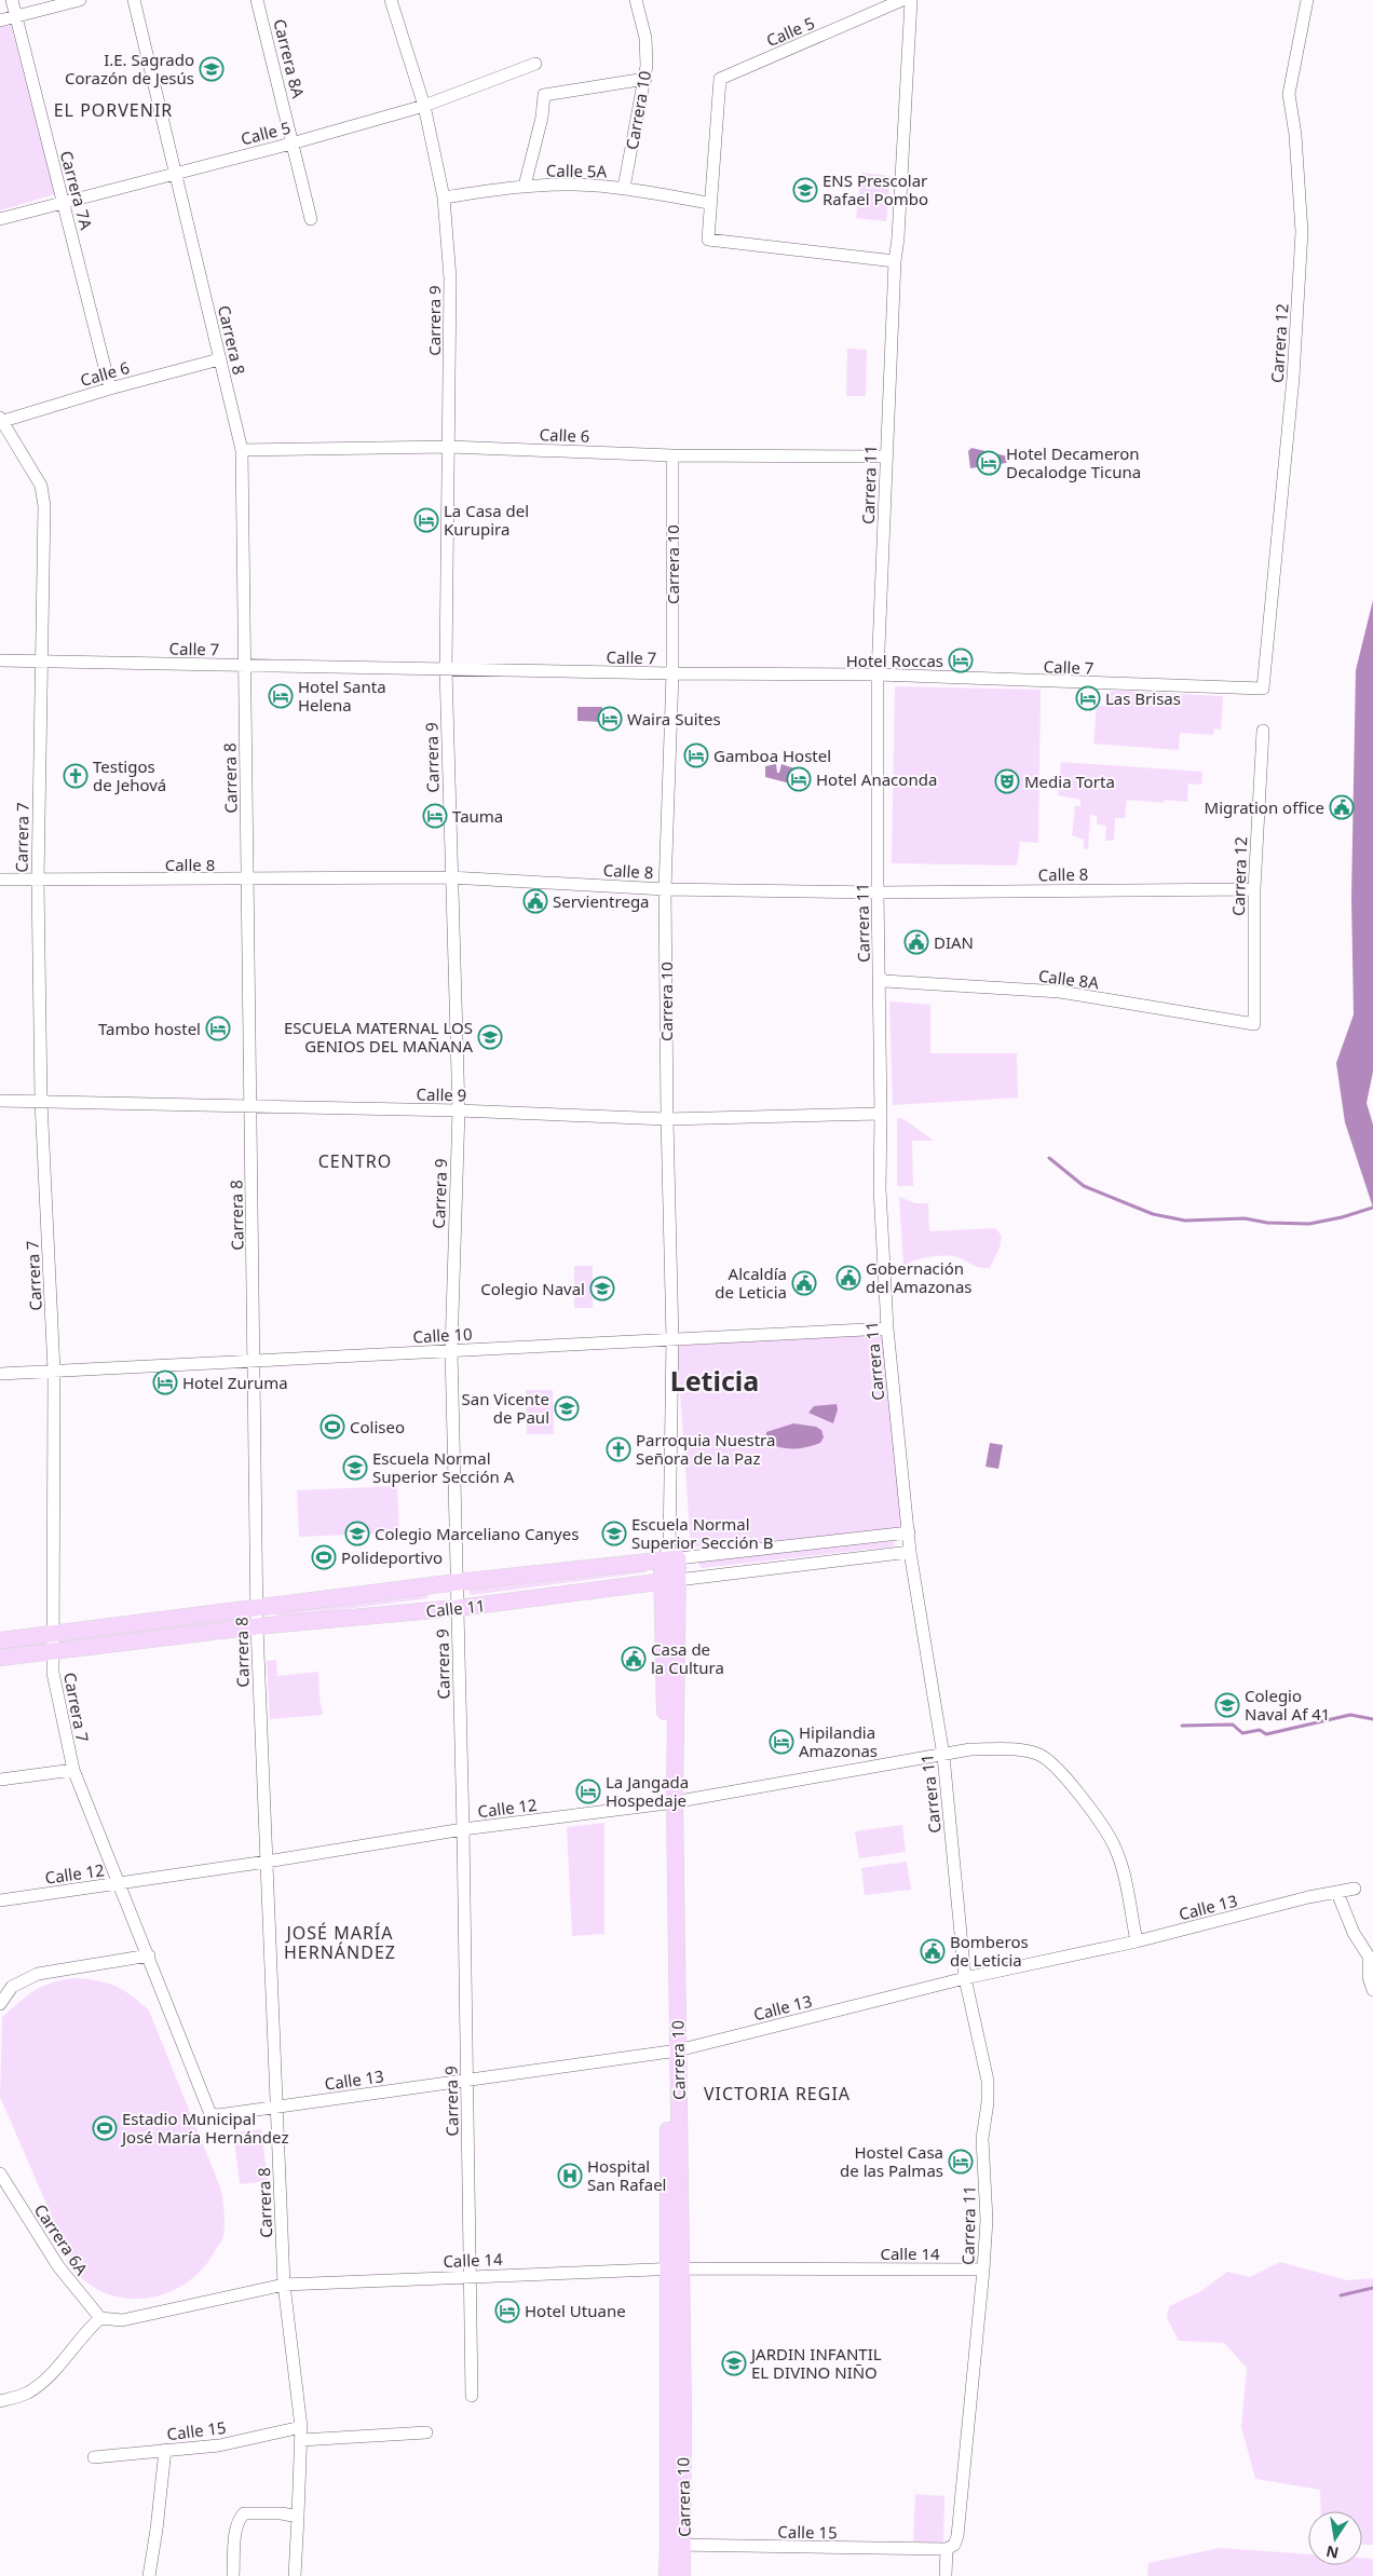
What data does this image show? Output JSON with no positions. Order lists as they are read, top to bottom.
{
  "streets": {
    "main road": ["Carrera 10", "Calle 11"],
    "street": [
      "Calle 5",
      "Carrera 8A",
      "Calle 5A",
      "Carrera 7A",
      "Carrera 9",
      "Carrera 8",
      "Carrera 12",
      "Calle 6",
      "Carrera 11",
      "Calle 7",
      "Carrera 7",
      "Calle 8",
      "Calle 8A",
      "Calle 9",
      "Calle 10",
      "Calle 12",
      "Calle 13",
      "Carrera 6A",
      "Calle 14",
      "Calle 15"
    ]
  },
  "crossings": [
    ["Calle 5", "Carrera 8A"],
    ["Calle 5", "Calle 5A"],
    ["Calle 5", "Carrera 7A"],
    ["Calle 5", "Carrera 9"],
    ["Calle 5", "Carrera 8"],
    ["Carrera 10", "Calle 5A"],
    ["Carrera 10", "Calle 6"],
    ["Carrera 10", "Calle 7"],
    ["Carrera 10", "Calle 8"],
    ["Carrera 10", "Calle 9"],
    ["Carrera 10", "Calle 10"],
    ["Carrera 10", "Calle 11"],
    ["Carrera 10", "Calle 12"],
    ["Carrera 10", "Calle 13"],
    ["Carrera 10", "Calle 14"],
    ["Carrera 10", "Calle 15"],
    ["Calle 5A", "Carrera 9"],
    ["Carrera 7A", "Calle 6"],
    ["Carrera 9", "Calle 6"],
    ["Carrera 9", "Calle 7"],
    ["Carrera 9", "Calle 8"],
    ["Carrera 9", "Calle 9"],
    ["Carrera 9", "Calle 10"],
    ["Carrera 9", "Calle 11"],
    ["Carrera 9", "Calle 12"],
    ["Carrera 9", "Calle 13"],
    ["Carrera 9", "Calle 14"],
    ["Carrera 8", "Calle 6"],
    ["Carrera 8", "Calle 7"],
    ["Carrera 8", "Calle 8"],
    ["Carrera 8", "Calle 9"],
    ["Carrera 8", "Calle 10"],
    ["Carrera 8", "Calle 11"],
    ["Carrera 8", "Calle 12"],
    ["Carrera 8", "Calle 13"],
    ["Carrera 8", "Calle 14"],
    ["Carrera 8", "Calle 15"],
    ["Carrera 12", "Calle 7"],
    ["Carrera 12", "Calle 8"],
    ["Carrera 12", "Calle 8A"],
    ["Calle 6", "Carrera 11"],
    ["Calle 6", "Carrera 7"],
    ["Carrera 11", "Calle 7"],
    ["Carrera 11", "Calle 8"],
    ["Carrera 11", "Calle 8A"],
    ["Carrera 11", "Calle 9"],
    ["Carrera 11", "Calle 10"],
    ["Carrera 11", "Calle 11"],
    ["Carrera 11", "Calle 12"],
    ["Carrera 11", "Calle 13"],
    ["Carrera 11", "Calle 14"],
    ["Carrera 11", "Calle 15"],
    ["Calle 7", "Carrera 7"],
    ["Carrera 7", "Calle 8"],
    ["Carrera 7", "Calle 9"],
    ["Carrera 7", "Calle 10"],
    ["Carrera 7", "Calle 11"],
    ["Carrera 7", "Calle 12"],
    ["Carrera 7", "Calle 13"],
    ["Calle 12", "Calle 13"],
    ["Carrera 6A", "Calle 14"]
  ],
  "districts": [
    "EL PORVENIR",
    "CENTRO",
    "Leticia",
    "JOSÉ MARÍA HERNÁNDEZ",
    "VICTORIA REGIA"
  ],
  "places": {
    "school or university": [
      "I.E. Sagrado Corazón de Jesús",
      "ENS Prescolar Rafael Pombo",
      "ESCUELA MATERNAL LOS GENIOS DEL MAÑANA",
      "Colegio Naval",
      "San Vicente de Paul",
      "Escuela Normal Superior Sección A",
      "Colegio Marceliano Canyes",
      "Escuela Normal Superior Sección B",
      "Colegio Naval Af 41",
      "JARDIN INFANTIL EL DIVINO NIÑO"
    ],
    "hotel": [
      "Hotel Decameron Decalodge Ticuna",
      "La Casa del Kurupira",
      "Hotel Roccas",
      "Hotel Santa Helena",
      "Las Brisas",
      "Waira Suites",
      "Gamboa Hostel",
      "Hotel Anaconda",
      "Tauma",
      "Tambo hostel",
      "Hotel Zuruma",
      "Hipilandia Amazonas",
      "La Jangada Hospedaje",
      "Hostel Casa de las Palmas",
      "Hotel Utuane"
    ],
    "church": ["Testigos de Jehová", "Parroquia Nuestra Señora de la Paz"],
    "theatre": ["Media Torta"],
    "public building": [
      "Migration office",
      "Servientrega",
      "DIAN",
      "Gobernación del Amazonas",
      "Alcaldía de Leticia",
      "Casa de la Cultura",
      "Bomberos de Leticia"
    ],
    "sports": ["Coliseo", "Polideportivo", "Estadio Municipal José María Hernández"],
    "hospital": ["Hospital San Rafael"]
  },
  "north": "bottom"
}
